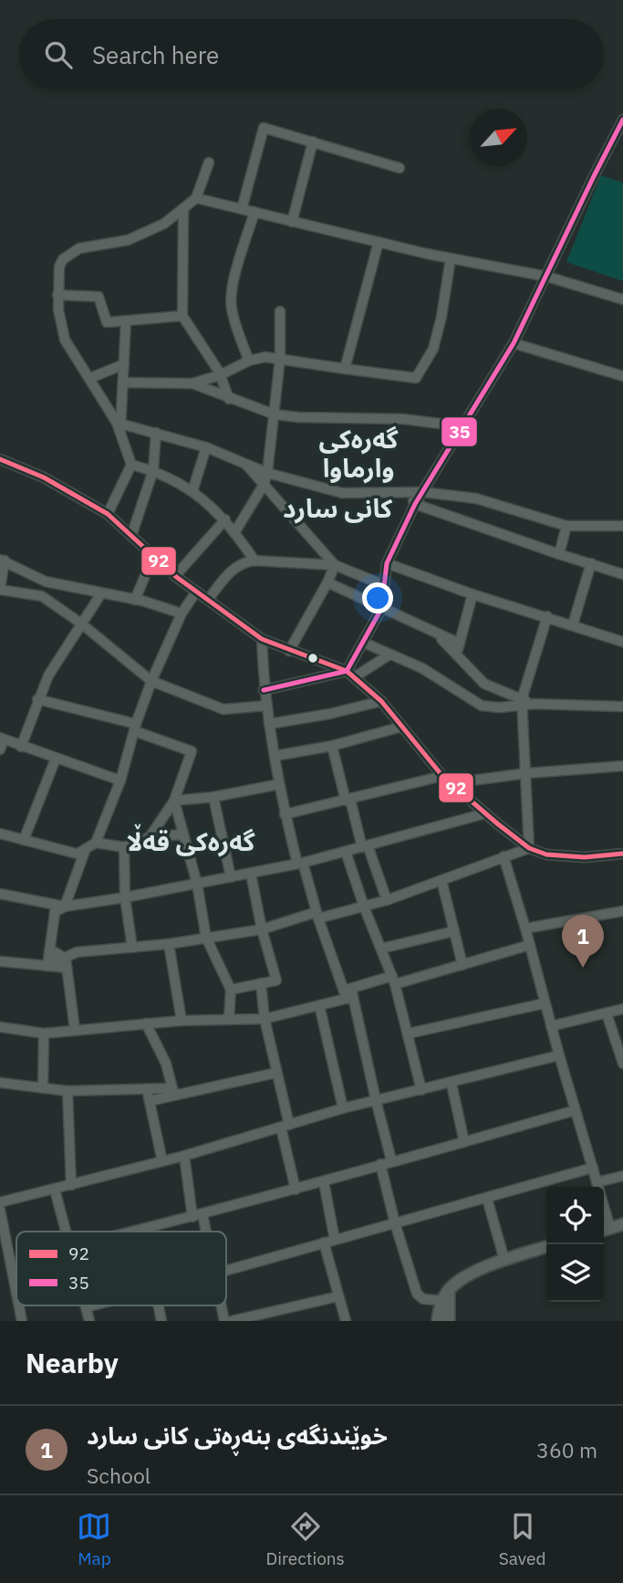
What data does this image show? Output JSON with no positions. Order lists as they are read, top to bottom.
{
  "districts": ["گەرەکی وارماوا", "کانی سارد", "گەرەکی قەڵا"],
  "lines": ["transit line 35", "transit line 92"],
  "legend": ["92", "35"],
  "north": "top right",
  "page": {
    "search": "Search here",
    "pins": "1",
    "heading": "Nearby",
    "list": [
      {
        "mark": "1",
        "name": "خوێندنگەی بنەڕەتی کانی سارد",
        "note": "School",
        "value": "360 m"
      }
    ],
    "nav": ["Map", "Directions", "Saved"]
  }
}
